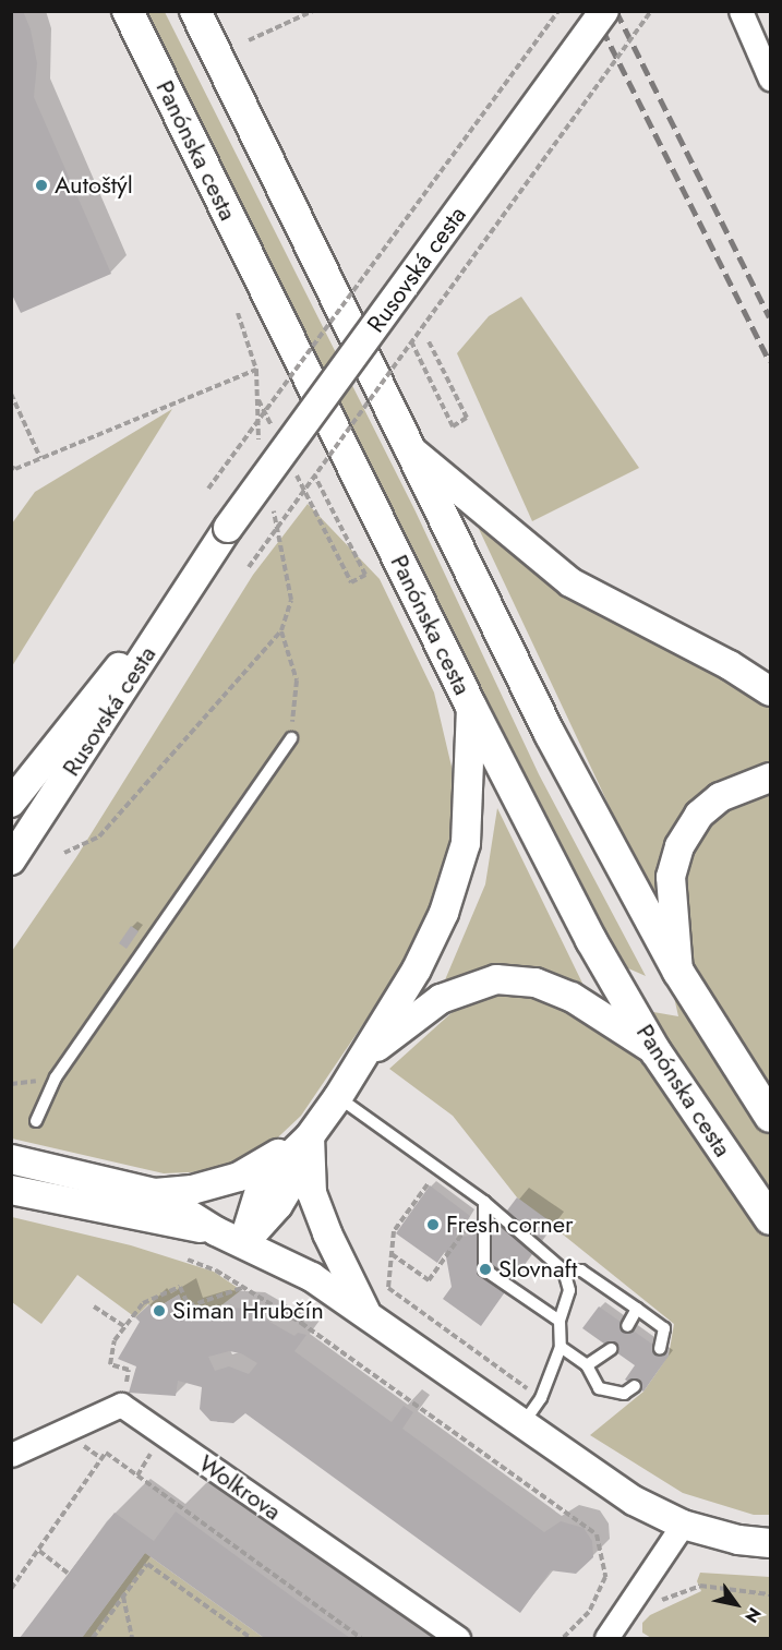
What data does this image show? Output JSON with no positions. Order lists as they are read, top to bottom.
{
  "streets": {
    "main road": ["Panónska cesta"],
    "street": ["Rusovská cesta", "Wolkrova"]
  },
  "places": [
    "Autoštýl",
    "Fresh corner",
    "Slovnaft",
    "Siman Hrubčín"
  ],
  "north": "bottom right"
}
